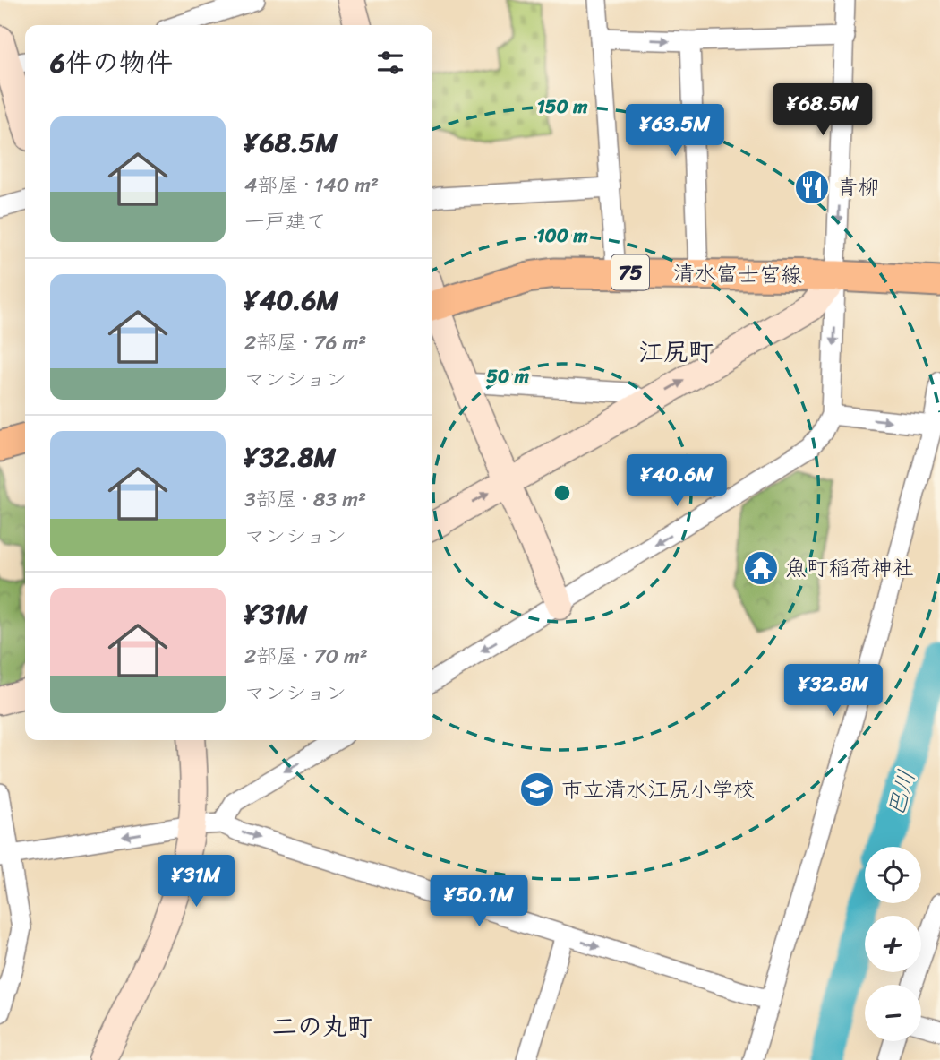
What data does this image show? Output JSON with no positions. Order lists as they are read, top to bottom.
{
  "streets": {
    "main road": ["75", "清水富士宮線"]
  },
  "districts": ["江尻町", "二の丸町"],
  "water": ["巴川"],
  "places": {
    "restaurant": ["青柳"],
    "temple": ["魚町稲荷神社"],
    "school or university": ["市立清水江尻小学校"]
  },
  "page": {
    "heading": "6件の物件",
    "price": [
      "¥68.5M",
      "¥63.5M",
      "¥40.6M",
      "¥32.8M",
      "¥31M",
      "¥50.1M"
    ],
    "list": [
      {
        "name": "¥68.5M",
        "note": "4部屋 · 140 m² · 一戸建て"
      },
      {
        "name": "¥40.6M",
        "note": "2部屋 · 76 m² · マンション"
      },
      {
        "name": "¥32.8M",
        "note": "3部屋 · 83 m² · マンション"
      },
      {
        "name": "¥31M",
        "note": "2部屋 · 70 m² · マンション"
      }
    ],
    "map_buttons": ["+", "−"]
  },
  "rings": ["150 m", "100 m", "50 m"]
}
